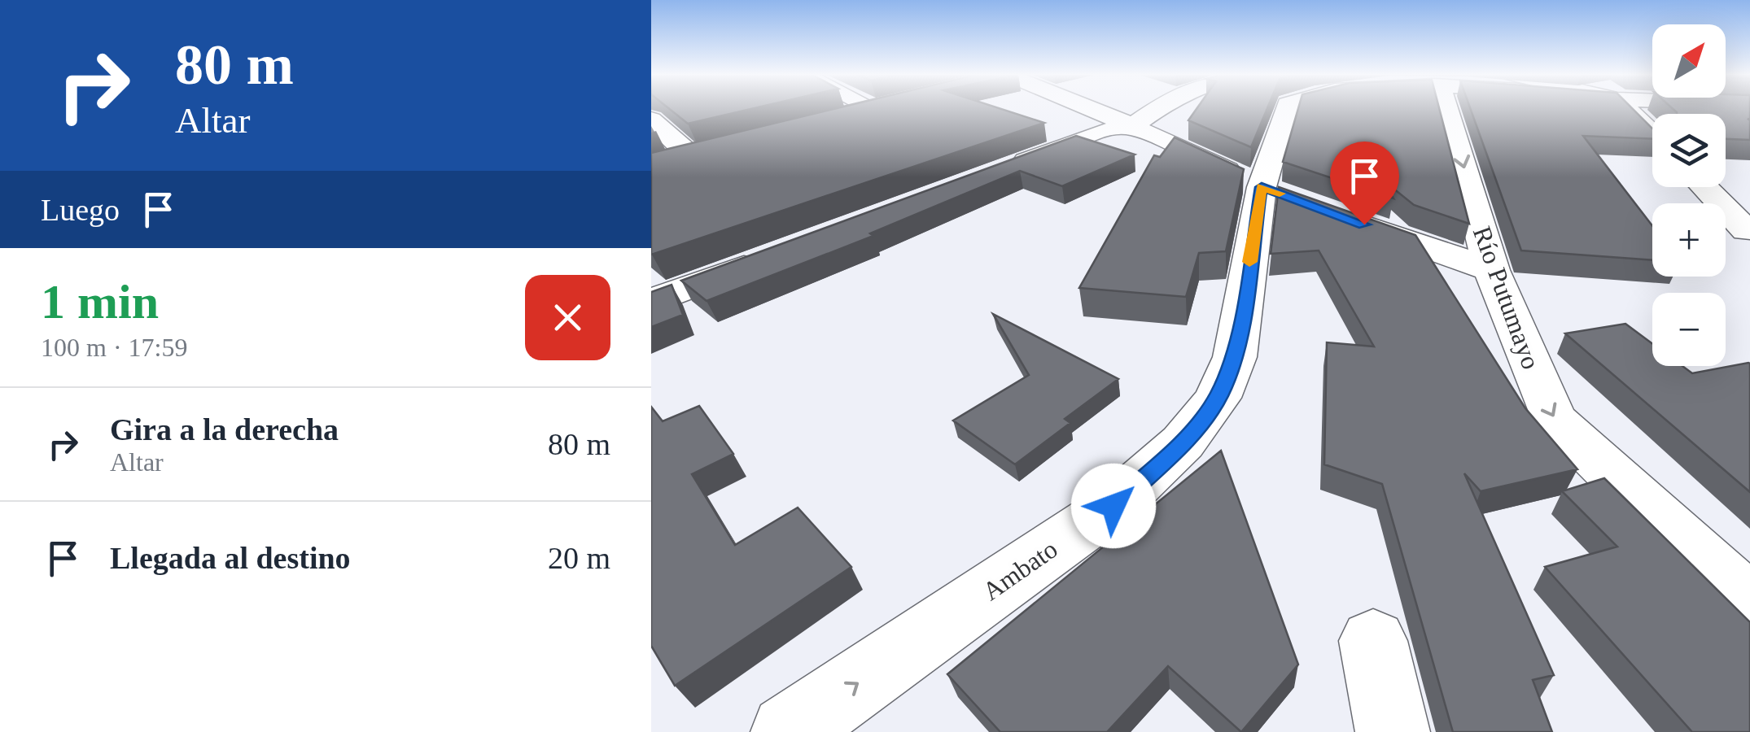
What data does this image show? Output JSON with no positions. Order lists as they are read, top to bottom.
{
  "streets": {
    "street": ["Río Putumayo", "Ambato"]
  },
  "one_way": ["Ambato"],
  "north": "top right",
  "page": {
    "turn": ["80 m", "Altar"],
    "map_buttons": ["+", "−"],
    "then": "Luego",
    "heading": ["1 min", "100 m · 17:59"],
    "list": [
      {
        "name": "Gira a la derecha",
        "note": "Altar",
        "value": "80 m"
      },
      {
        "name": "Llegada al destino",
        "value": "20 m"
      }
    ]
  }
}
